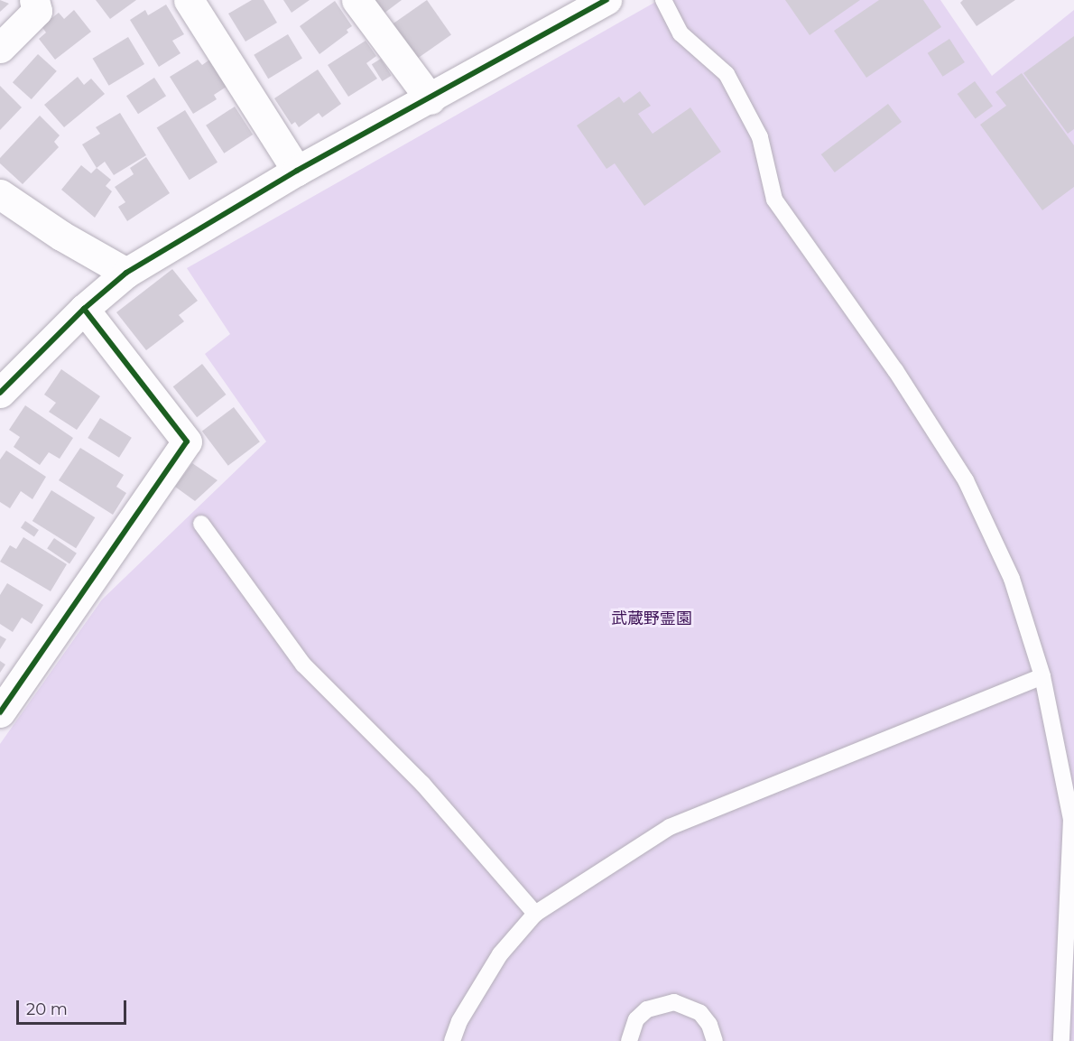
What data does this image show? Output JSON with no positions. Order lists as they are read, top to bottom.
{
  "parks": ["武蔵野霊園"],
  "scale_bar": "20 m"
}
